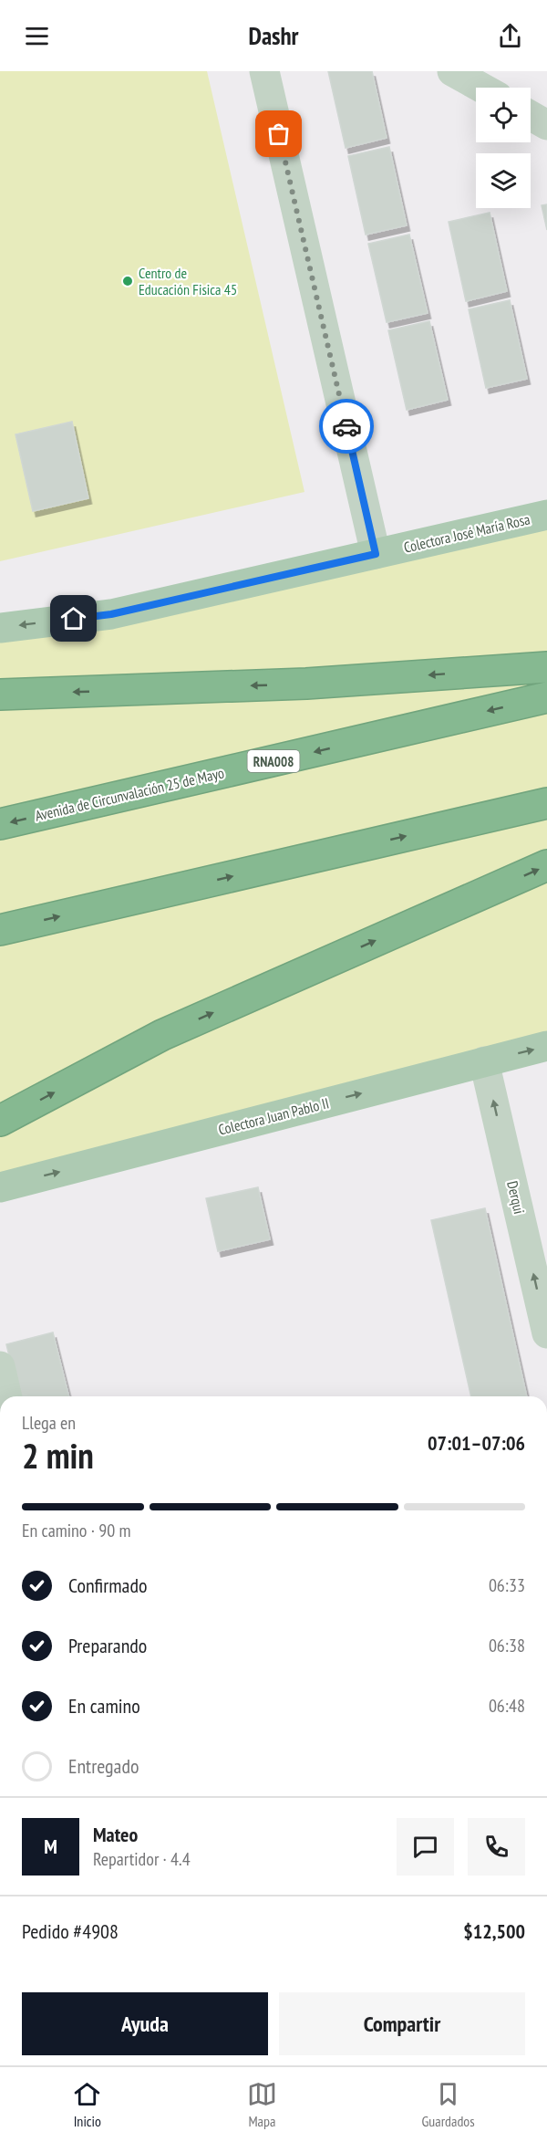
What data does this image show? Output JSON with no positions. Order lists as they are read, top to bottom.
{
  "streets": {
    "highway": ["RNA008", "Avenida de Circunvalación 25 de Mayo"],
    "main road": ["Colectora José María Rosa", "Colectora Juan Pablo II"],
    "street": ["Derqui"]
  },
  "crossings": [
    ["Colectora Juan Pablo II", "Derqui"]
  ],
  "one_way": ["Colectora José María Rosa", "Colectora Juan Pablo II", "Derqui"],
  "places": ["Centro de Educación Fisica 45"],
  "page": {
    "header": "Dashr",
    "heading": ["2 min", "Llega en", "07:01–07:06"],
    "panel": [
      "Mateo",
      "Repartidor · 4.4",
      "Pedido #4908",
      "$12,500"
    ],
    "bar": "En camino · 90 m",
    "list": [
      ["Confirmado", "06:33"],
      ["Preparando", "06:38"],
      ["En camino", "06:48"],
      "Entregado"
    ],
    "round": "M",
    "buttons": ["Ayuda", "Compartir"],
    "tabs": ["Inicio", "Mapa", "Guardados"]
  }
}
